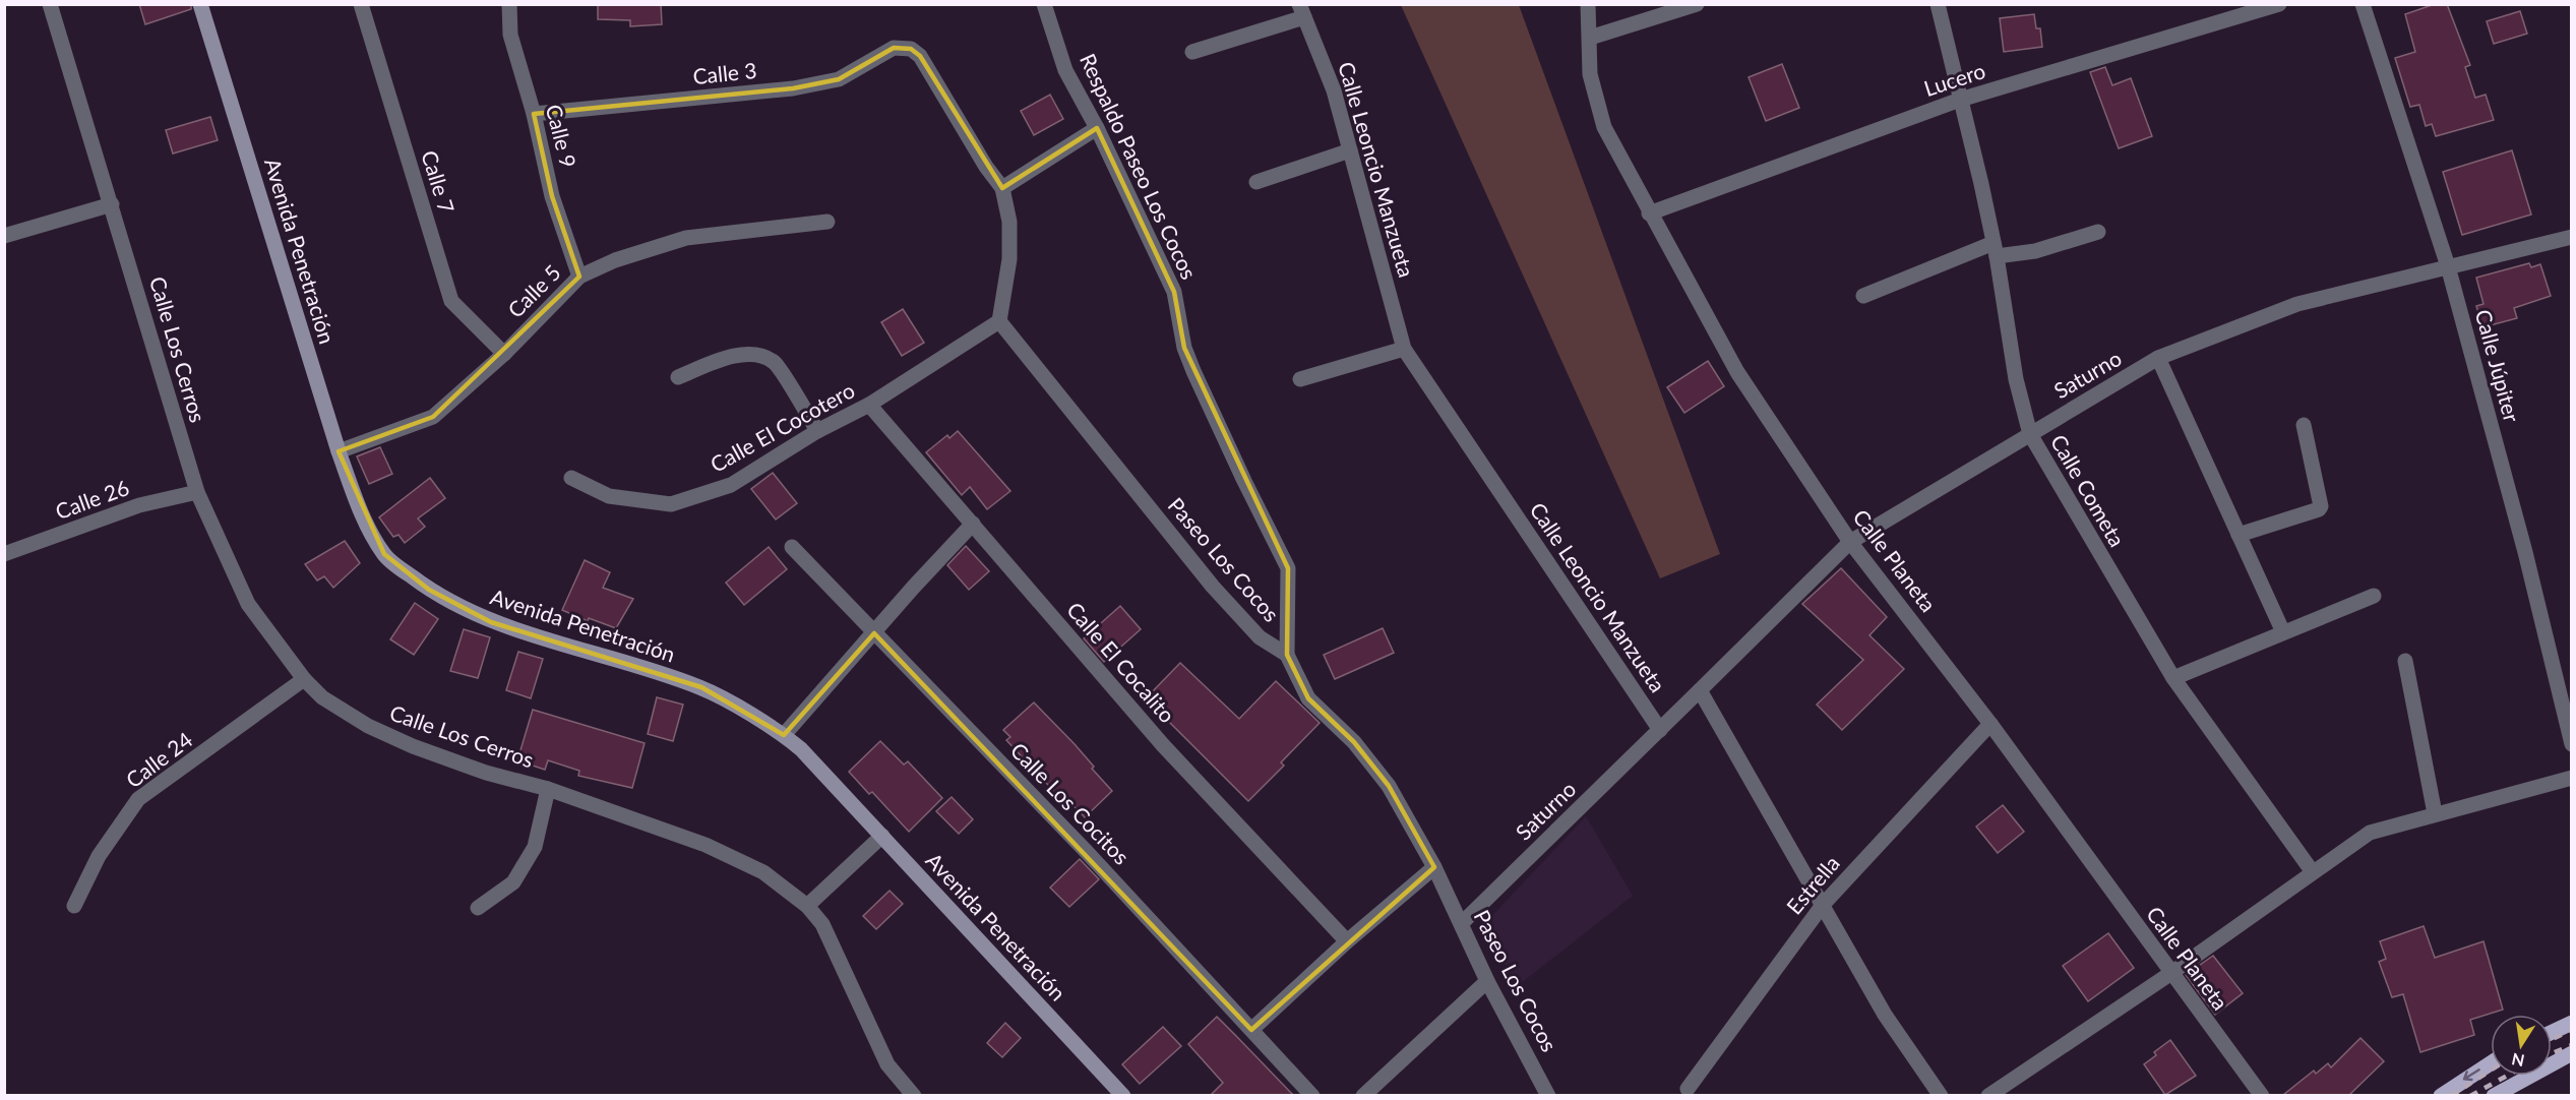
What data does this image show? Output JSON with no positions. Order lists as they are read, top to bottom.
{
  "streets": {
    "street": [
      "Calle 3",
      "Lucero",
      "Calle 9",
      "Respaldo Paseo Los Cocos",
      "Calle Leoncio Manzueta",
      "Calle 7",
      "Avenida Penetración",
      "Calle 5",
      "Calle Los Cerros",
      "Calle Júpiter",
      "Saturno",
      "Calle El Cocotero",
      "Calle Cometa",
      "Calle 26",
      "Paseo Los Cocos",
      "Calle Planeta",
      "Calle El Cocalito",
      "Calle 24",
      "Calle Los Cocitos",
      "Estrella"
    ]
  },
  "crossings": [
    ["Calle 3", "Calle 9"],
    ["Lucero", "Calle Cometa"],
    ["Lucero", "Calle Planeta"],
    ["Calle 9", "Calle 5"],
    ["Respaldo Paseo Los Cocos", "Paseo Los Cocos"],
    ["Calle Leoncio Manzueta", "Saturno"],
    ["Calle Leoncio Manzueta", "Estrella"],
    ["Calle 7", "Calle 5"],
    ["Avenida Penetración", "Calle 5"],
    ["Calle Los Cerros", "Calle 26"],
    ["Calle Los Cerros", "Calle 24"],
    ["Calle Júpiter", "Saturno"],
    ["Saturno", "Calle Cometa"],
    ["Saturno", "Paseo Los Cocos"],
    ["Saturno", "Calle Planeta"],
    ["Calle El Cocotero", "Paseo Los Cocos"],
    ["Calle El Cocotero", "Calle El Cocalito"],
    ["Calle Planeta", "Estrella"]
  ],
  "north": "bottom"
}
